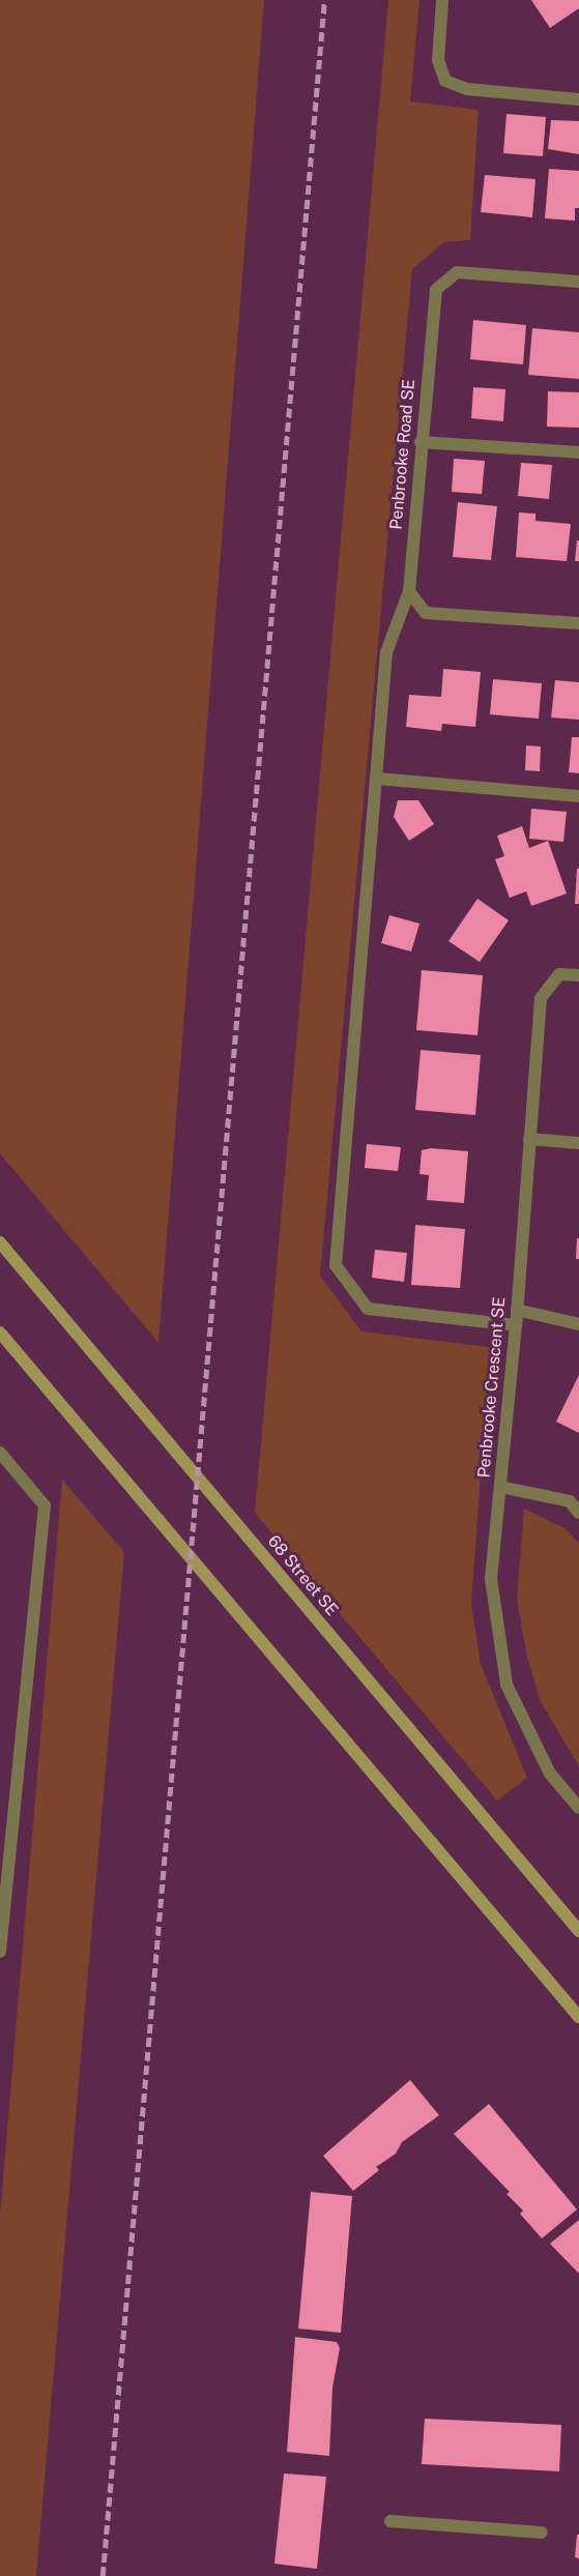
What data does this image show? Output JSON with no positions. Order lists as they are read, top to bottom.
{
  "streets": {
    "main road": ["68 Street SE"],
    "street": ["Penbrooke Road SE", "Penbrooke Crescent SE"]
  },
  "crossings": [
    ["Penbrooke Road SE", "Penbrooke Crescent SE"]
  ]
}
